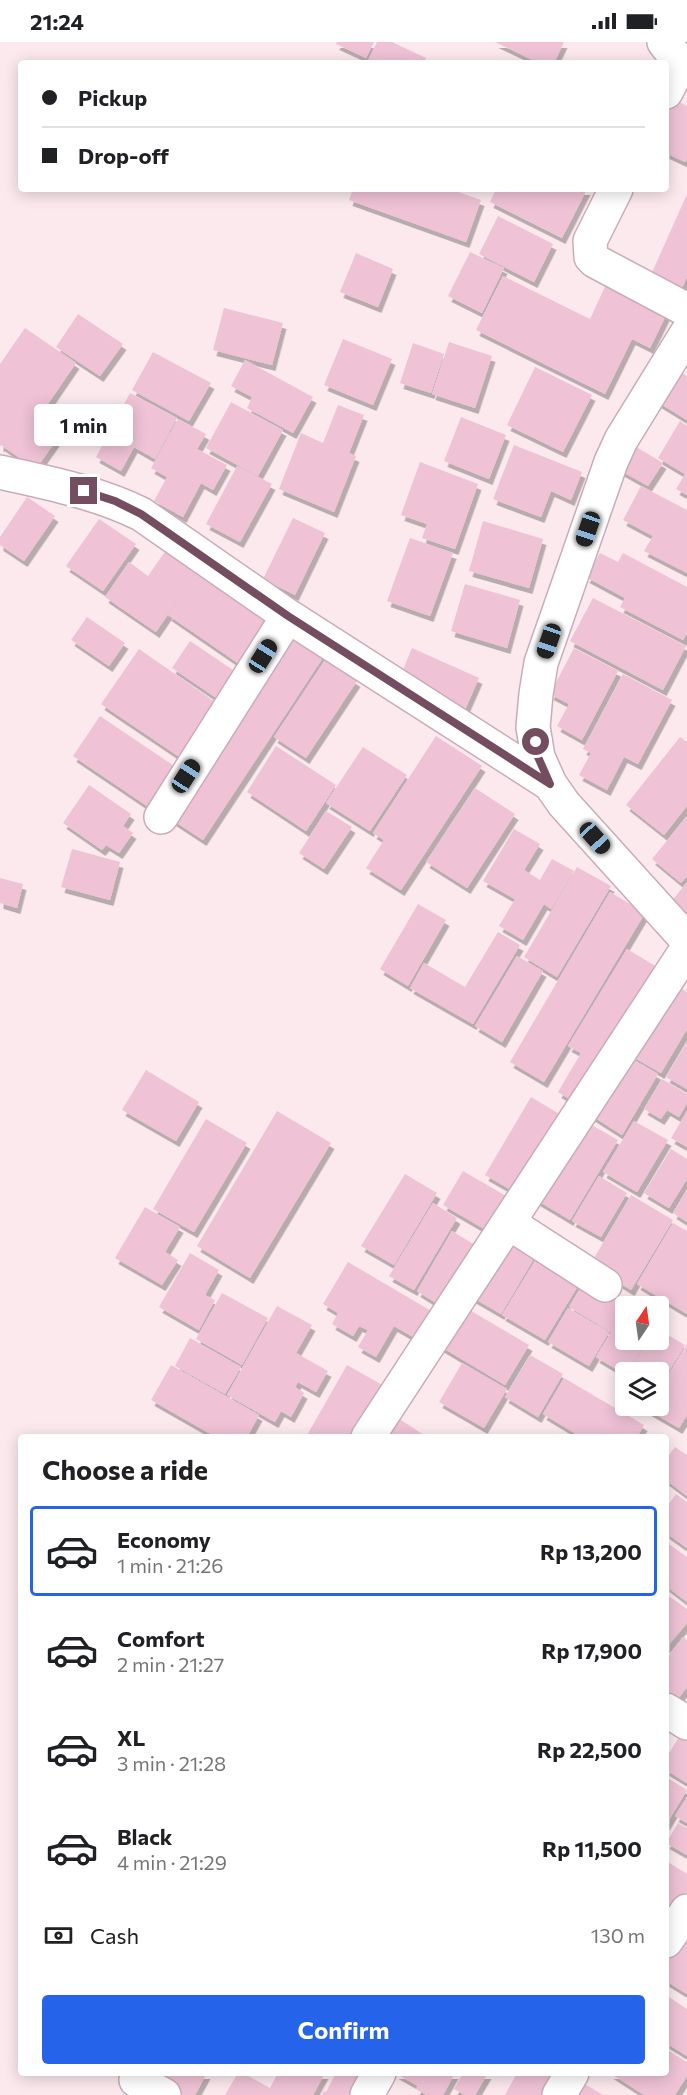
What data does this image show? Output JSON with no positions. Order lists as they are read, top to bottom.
{
  "north": "top",
  "page": {
    "status": "21:24",
    "banner": ["Pickup", "Drop-off"],
    "bubble": "1 min",
    "heading": "Choose a ride",
    "list": [
      {
        "name": "Economy",
        "note": "1 min · 21:26",
        "value": "Rp 13,200"
      },
      {
        "name": "Comfort",
        "note": "2 min · 21:27",
        "value": "Rp 17,900"
      },
      {
        "name": "XL",
        "note": "3 min · 21:28",
        "value": "Rp 22,500"
      },
      {
        "name": "Black",
        "note": "4 min · 21:29",
        "value": "Rp 11,500"
      }
    ],
    "pay": ["Cash", "130 m"],
    "buttons": "Confirm"
  }
}
